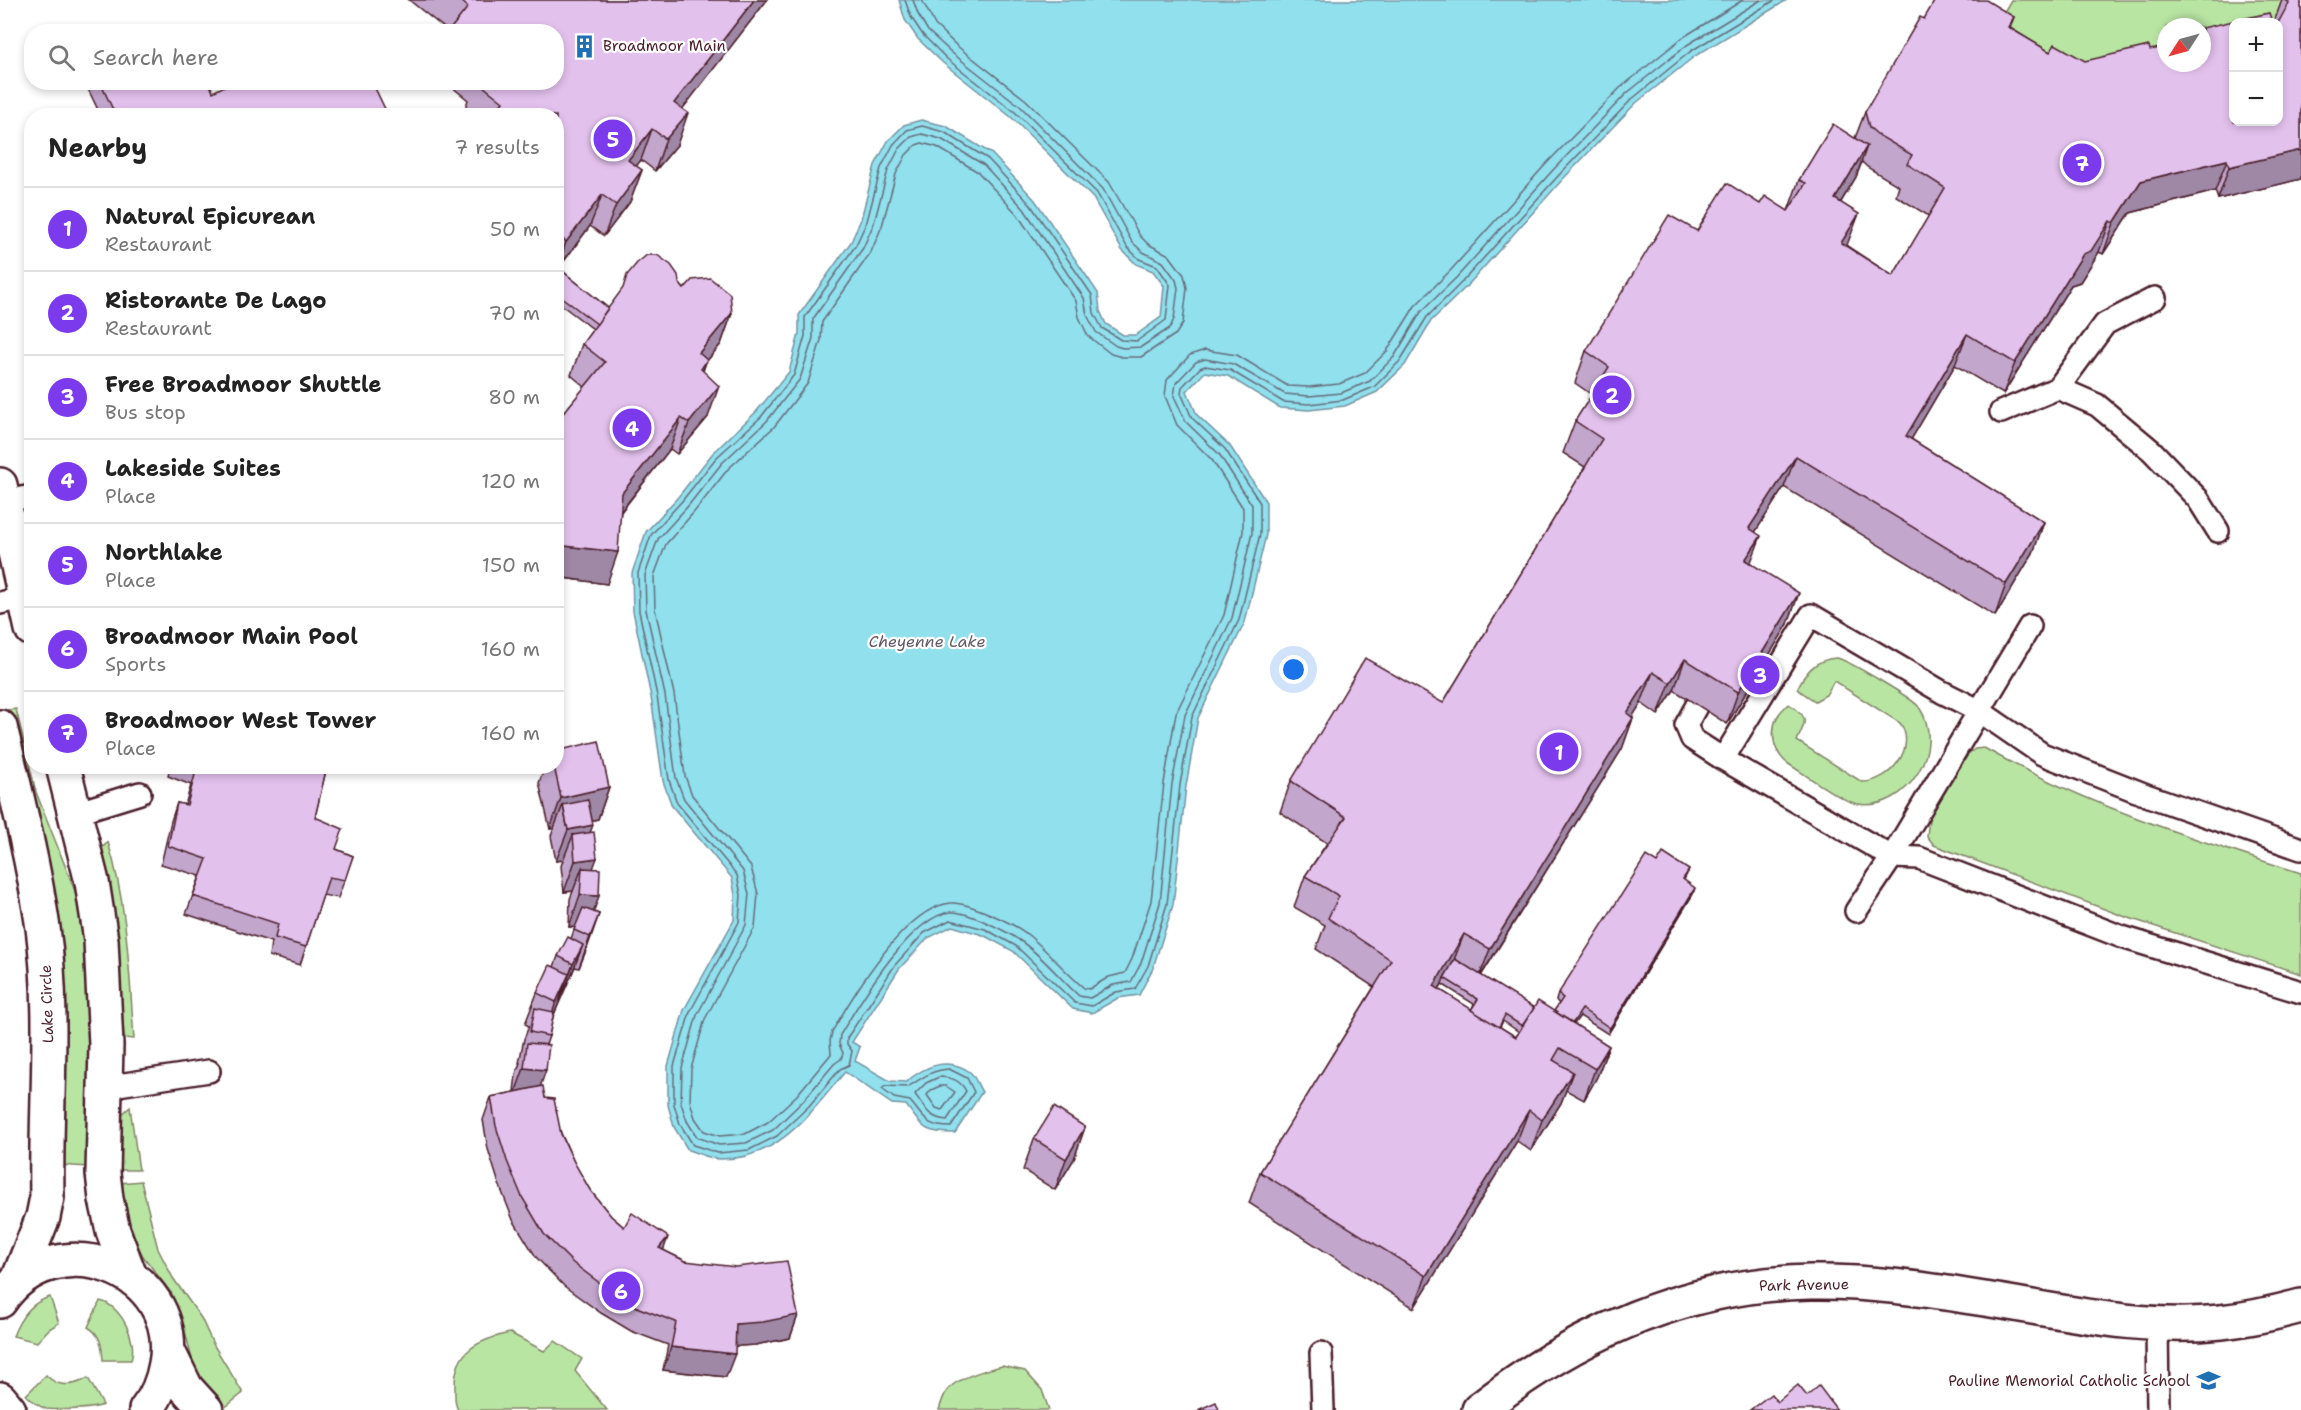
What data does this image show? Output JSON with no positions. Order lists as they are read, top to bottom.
{
  "streets": {
    "main road": ["Lake Circle", "Park Avenue"]
  },
  "water": ["Cheyenne Lake"],
  "places": {
    "building": ["Broadmoor Main"],
    "school or university": ["Pauline Memorial Catholic School"]
  },
  "north": "bottom left",
  "page": {
    "map_buttons": ["+", "−"],
    "search": "Search here",
    "heading": ["Nearby", "7 results"],
    "pins": [
      "5",
      "7",
      "2",
      "4",
      "3",
      "1",
      "6"
    ],
    "list": [
      {
        "mark": "1",
        "name": "Natural Epicurean",
        "note": "Restaurant",
        "value": "50 m"
      },
      {
        "mark": "2",
        "name": "Ristorante De Lago",
        "note": "Restaurant",
        "value": "70 m"
      },
      {
        "mark": "3",
        "name": "Free Broadmoor Shuttle",
        "note": "Bus stop",
        "value": "80 m"
      },
      {
        "mark": "4",
        "name": "Lakeside Suites",
        "note": "Place",
        "value": "120 m"
      },
      {
        "mark": "5",
        "name": "Northlake",
        "note": "Place",
        "value": "150 m"
      },
      {
        "mark": "6",
        "name": "Broadmoor Main Pool",
        "note": "Sports",
        "value": "160 m"
      },
      {
        "mark": "7",
        "name": "Broadmoor West Tower",
        "note": "Place",
        "value": "160 m"
      }
    ]
  }
}
